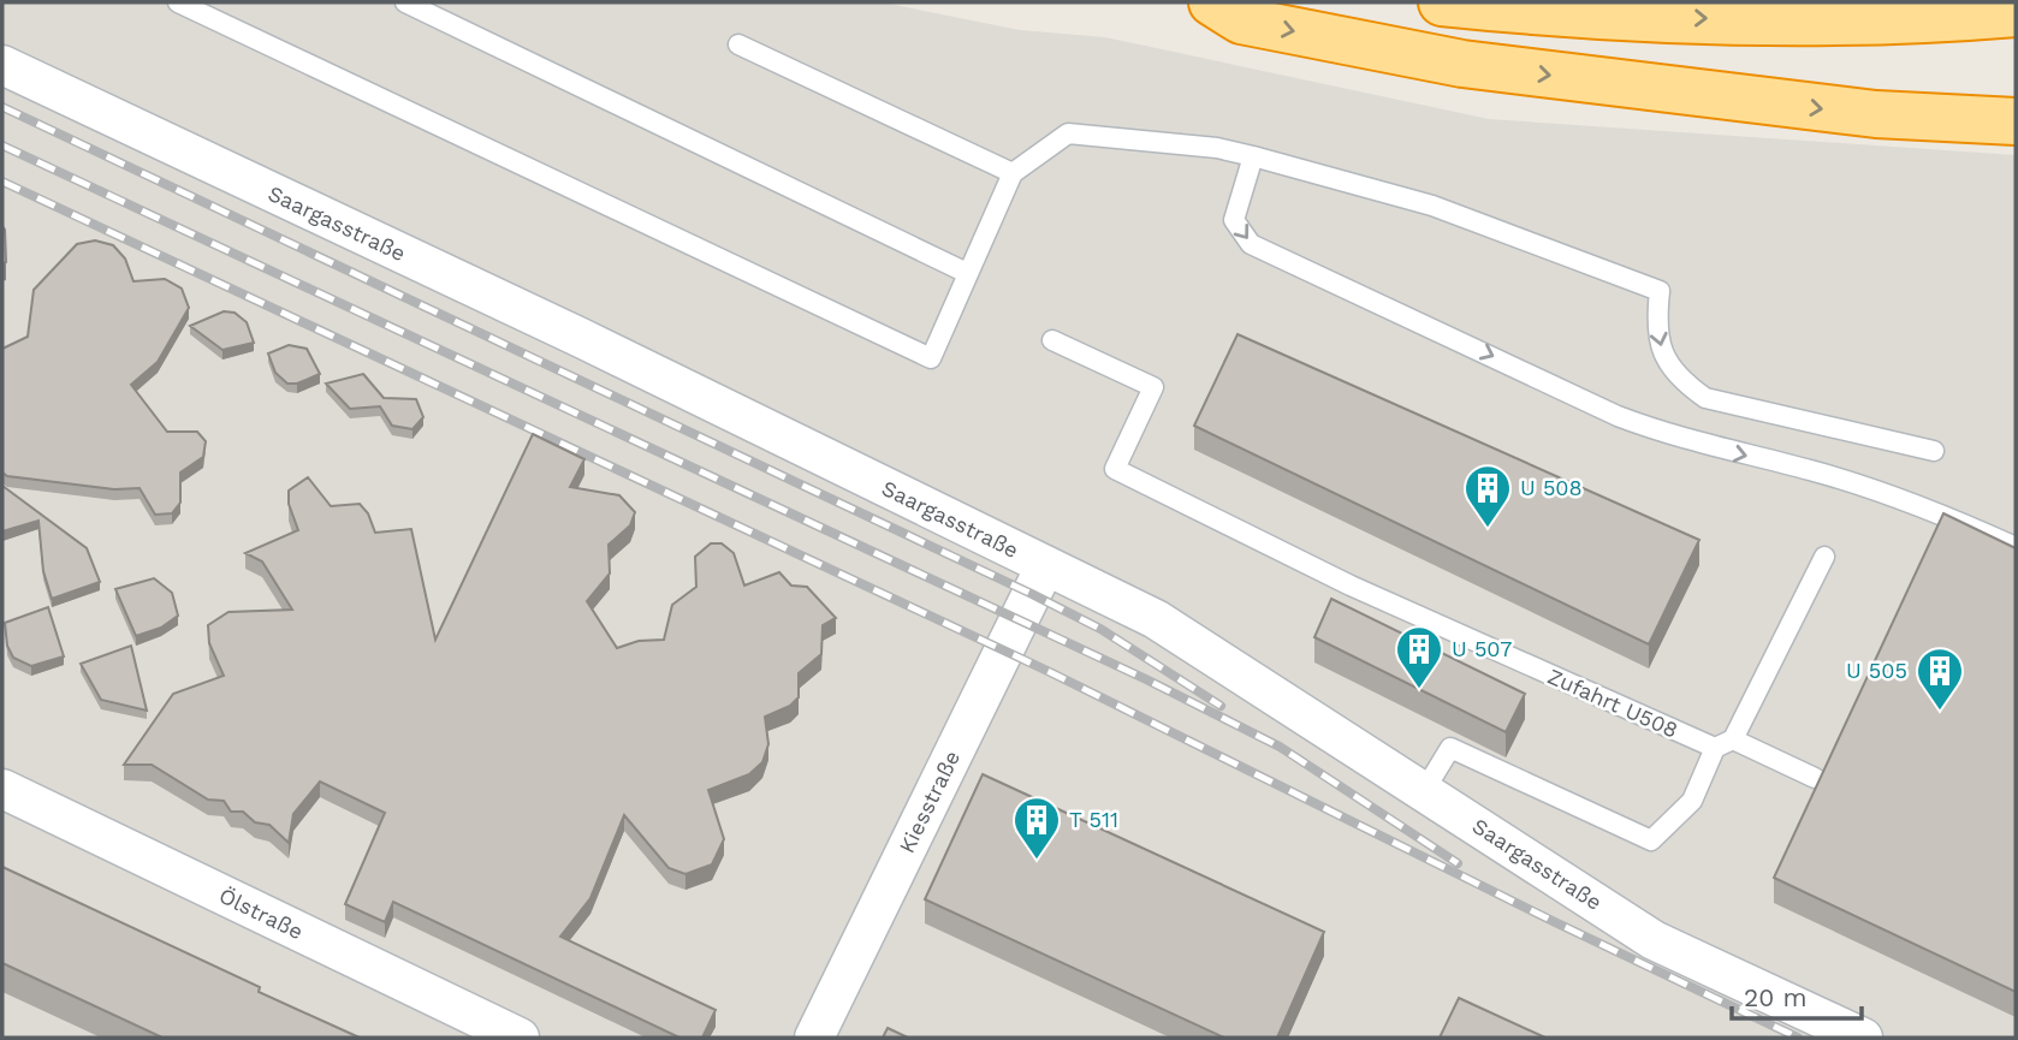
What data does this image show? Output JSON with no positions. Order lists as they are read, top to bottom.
{
  "streets": {
    "street": ["Saargasstraße", "Kiesstraße", "Ölstraße"],
    "lane": ["Zufahrt U508"]
  },
  "crossings": [
    ["Saargasstraße", "Kiesstraße"]
  ],
  "places": {
    "building": [
      "U 508",
      "U 507",
      "U 505",
      "T 511"
    ]
  },
  "scale_bar": "20 m"
}
